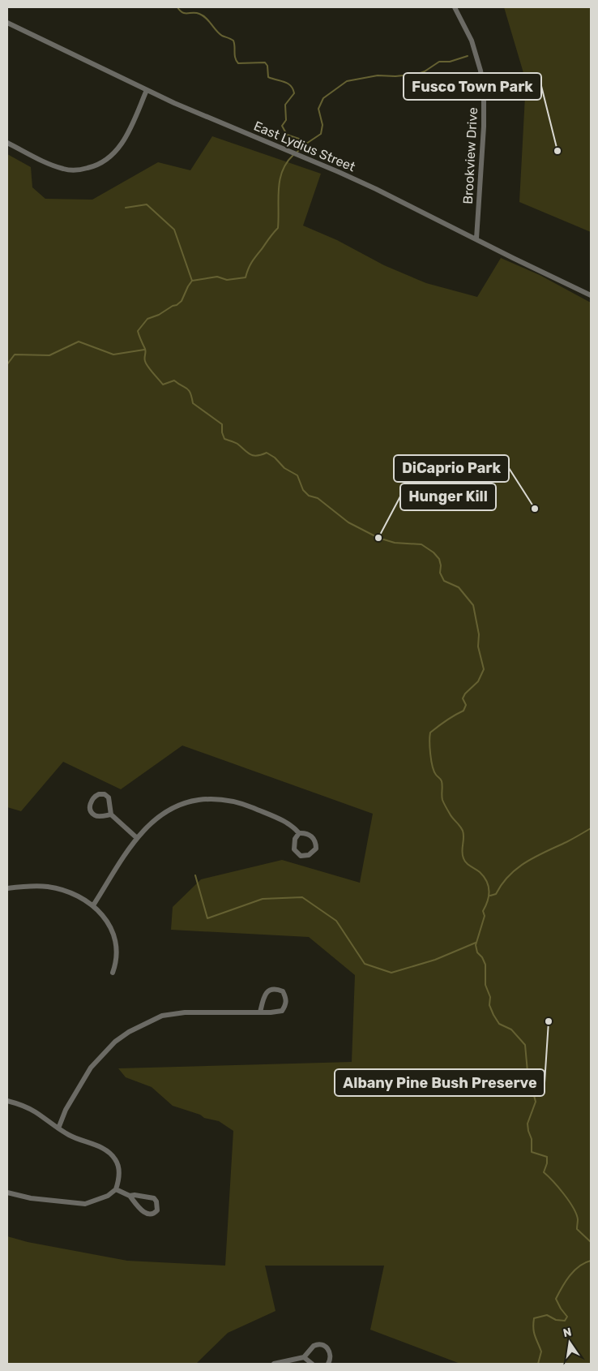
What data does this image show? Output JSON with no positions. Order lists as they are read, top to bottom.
{
  "streets": {
    "street": ["East Lydius Street", "Brookview Drive"]
  },
  "crossings": [
    ["East Lydius Street", "Brookview Drive"]
  ],
  "places": [
    "Fusco Town Park",
    "DiCaprio Park",
    "Hunger Kill",
    "Albany Pine Bush Preserve"
  ],
  "north": "top"
}
